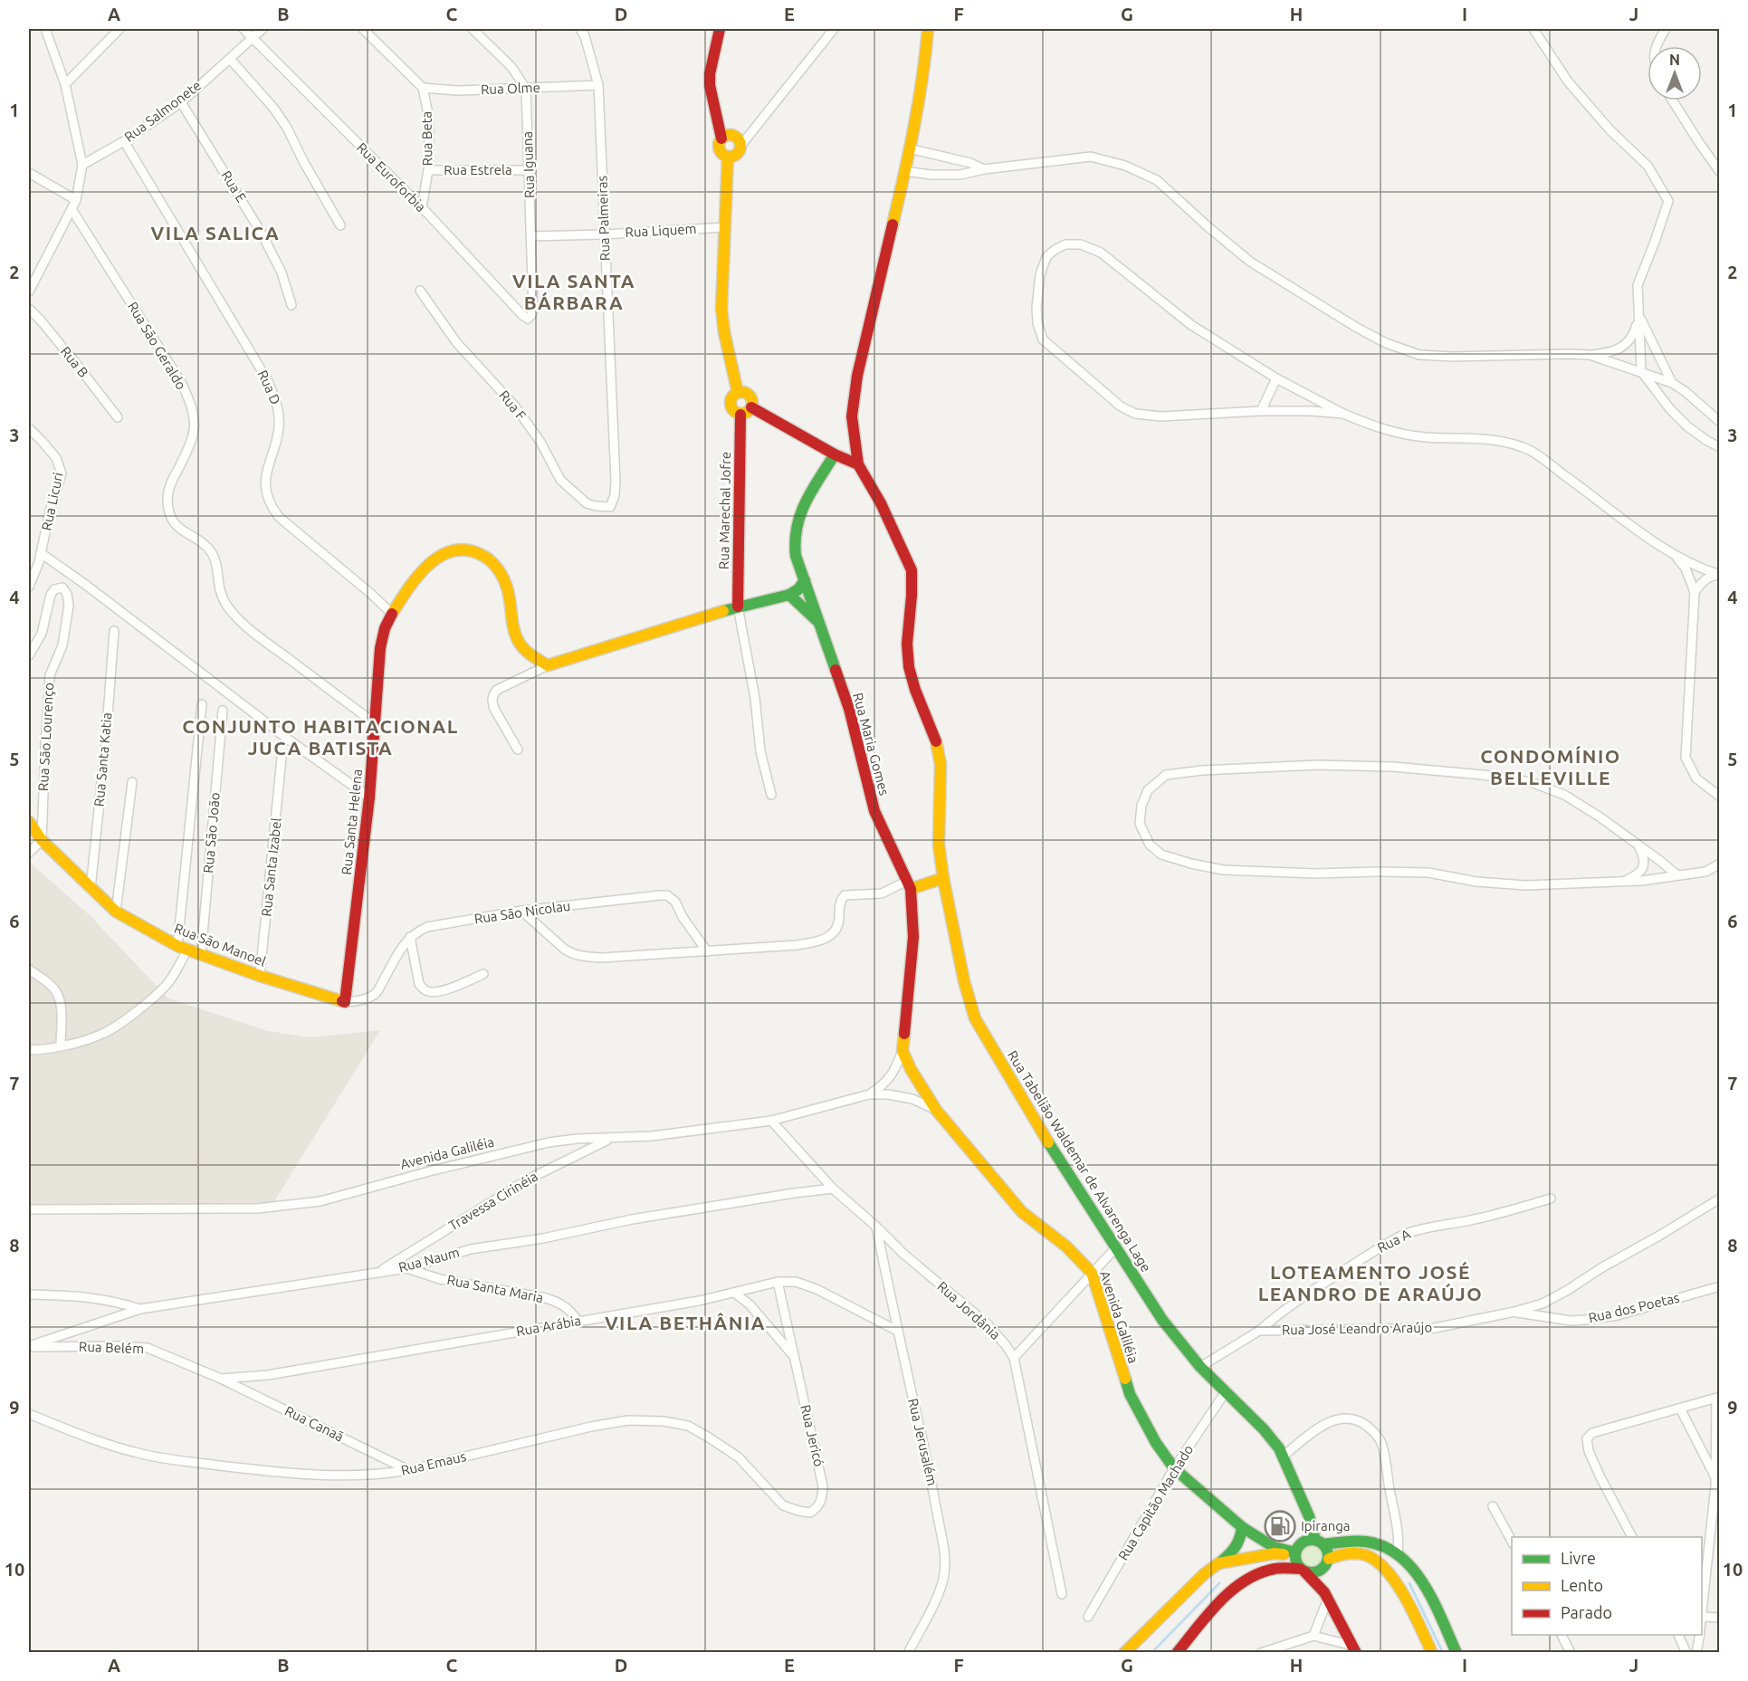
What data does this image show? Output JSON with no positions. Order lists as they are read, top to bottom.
{
  "streets": {
    "street": [
      "Rua Olme",
      "Rua Salmonete",
      "Rua Beta",
      "Rua Iguana",
      "Rua Estrela",
      "Rua Euroforbia",
      "Rua E",
      "Rua Palmeiras",
      "Rua Liquem",
      "Rua São Geraldo",
      "Rua B",
      "Rua D",
      "Rua F",
      "Rua Licuri",
      "Rua Marechal Jofre",
      "Rua São Lourenço",
      "Rua Maria Gomes",
      "Rua Santa Katia",
      "Rua Santa Helena",
      "Rua São João",
      "Rua Santa Izabel",
      "Rua São Nicolau",
      "Rua São Manoel",
      "Avenida Galiléia",
      "Rua Tabelião Waldemar de Alvarenga Lage",
      "Travessa Cirinéia",
      "Rua A",
      "Rua Naum",
      "Rua Santa Maria",
      "Rua dos Poetas",
      "Rua Jordânia",
      "Rua Arábia",
      "Rua José Leandro Araújo",
      "Rua Belém",
      "Rua Canaã",
      "Rua Jericó",
      "Rua Jerusalém",
      "Rua Emaus",
      "Rua Capitão Machado"
    ]
  },
  "crossings": [
    ["Rua Olme", "Rua Beta"],
    ["Rua Olme", "Rua Iguana"],
    ["Rua Olme", "Rua Palmeiras"],
    ["Rua Salmonete", "Rua Euroforbia"],
    ["Rua Salmonete", "Rua E"],
    ["Rua Salmonete", "Rua D"],
    ["Rua Beta", "Rua Estrela"],
    ["Rua Beta", "Rua Euroforbia"],
    ["Rua Iguana", "Rua Estrela"],
    ["Rua Iguana", "Rua Euroforbia"],
    ["Rua Iguana", "Rua Liquem"],
    ["Rua Palmeiras", "Rua Liquem"],
    ["Rua Palmeiras", "Rua F"],
    ["Rua São Geraldo", "Rua Santa Helena"],
    ["Rua D", "Rua Santa Helena"],
    ["Rua São Lourenço", "Rua São Manoel"],
    ["Rua Maria Gomes", "Avenida Galiléia"],
    ["Rua Santa Katia", "Rua São Manoel"],
    ["Rua Santa Helena", "Rua São Manoel"],
    ["Rua São João", "Rua São Manoel"],
    ["Rua Santa Izabel", "Rua São Manoel"],
    ["Avenida Galiléia", "Rua Tabelião Waldemar de Alvarenga Lage"],
    ["Avenida Galiléia", "Travessa Cirinéia"],
    ["Avenida Galiléia", "Rua Jordânia"],
    ["Avenida Galiléia", "Rua Capitão Machado"],
    ["Rua Tabelião Waldemar de Alvarenga Lage", "Rua Capitão Machado"],
    ["Travessa Cirinéia", "Rua Naum"],
    ["Rua A", "Rua José Leandro Araújo"],
    ["Rua Naum", "Rua Santa Maria"],
    ["Rua Naum", "Rua Jordânia"],
    ["Rua Naum", "Rua Belém"],
    ["Rua Santa Maria", "Rua Arábia"],
    ["Rua dos Poetas", "Rua José Leandro Araújo"],
    ["Rua Jordânia", "Rua Jerusalém"],
    ["Rua Arábia", "Rua Belém"],
    ["Rua Arábia", "Rua Canaã"],
    ["Rua Arábia", "Rua Jericó"],
    ["Rua Arábia", "Rua Jerusalém"],
    ["Rua Belém", "Rua Canaã"],
    ["Rua Canaã", "Rua Emaus"],
    ["Rua Jericó", "Rua Emaus"]
  ],
  "districts": [
    "VILA SALICA",
    "VILA SANTA BÁRBARA",
    "CONJUNTO HABITACIONAL JUCA BATISTA",
    "CONDOMÍNIO BELLEVILLE",
    "LOTEAMENTO JOSÉ LEANDRO DE ARAÚJO",
    "VILA BETHÂNIA"
  ],
  "places": {
    "fuel station": ["Ipiranga"]
  },
  "legend": ["Livre", "Lento", "Parado"],
  "north": "top",
  "grid": {
    "columns": [
      "A",
      "B",
      "C",
      "D",
      "E",
      "F",
      "G",
      "H",
      "I",
      "J"
    ],
    "rows": [
      "1",
      "2",
      "3",
      "4",
      "5",
      "6",
      "7",
      "8",
      "9",
      "10"
    ]
  }
}
